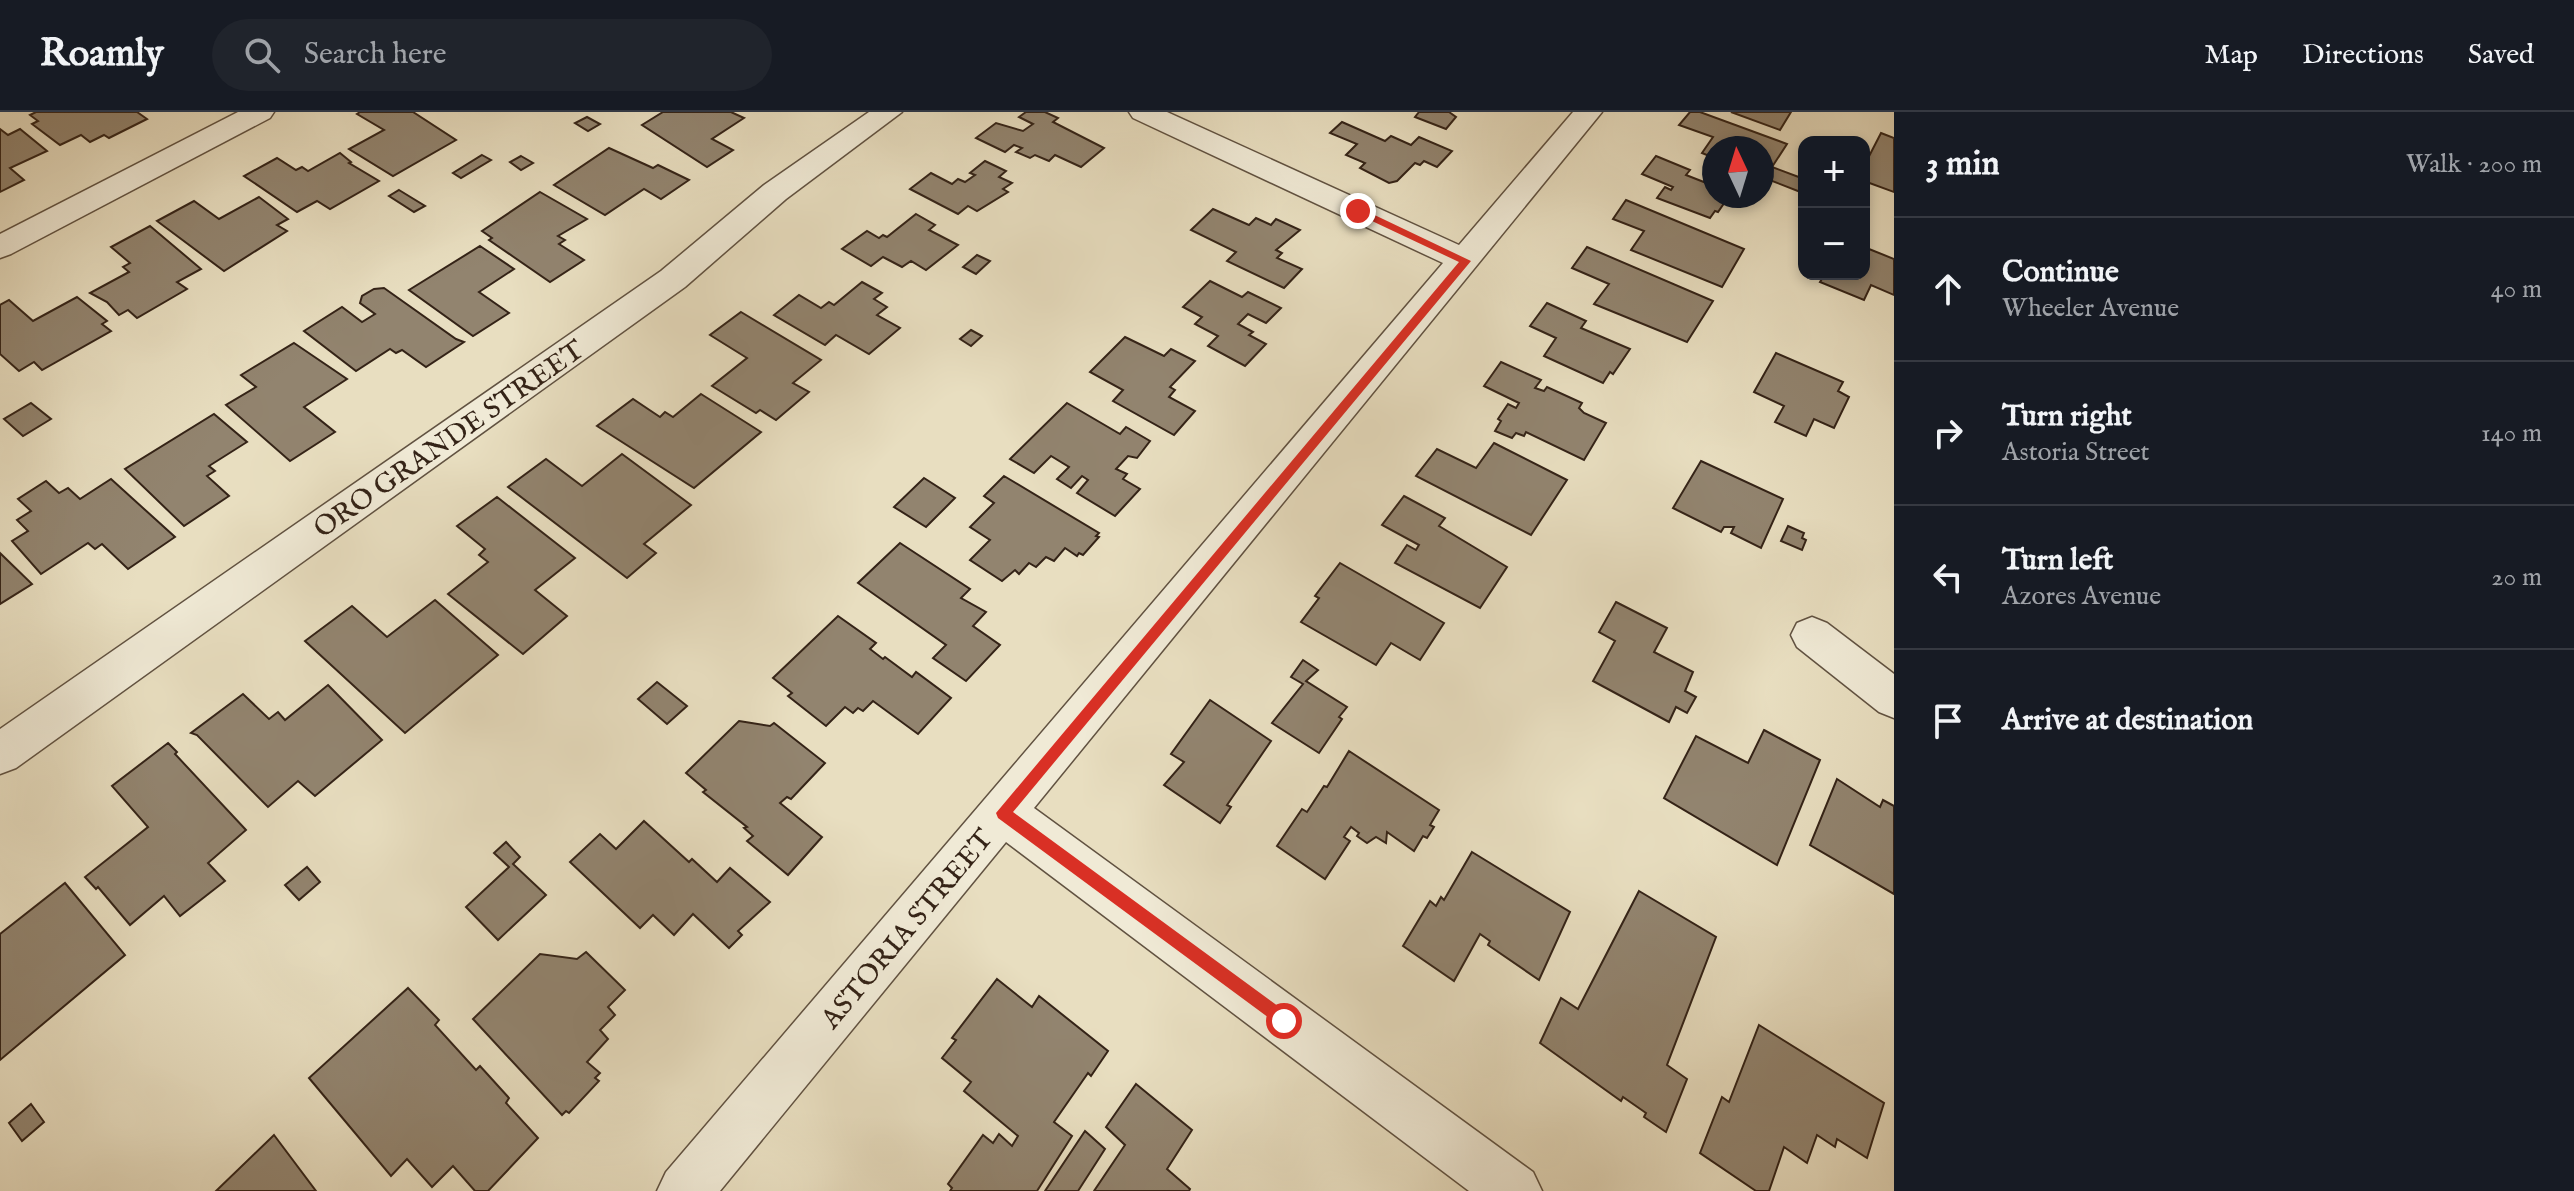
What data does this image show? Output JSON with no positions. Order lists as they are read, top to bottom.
{
  "streets": {
    "street": ["ORO GRANDE STREET", "ASTORIA STREET"]
  },
  "north": "top",
  "page": {
    "header": "Roamly",
    "search": "Search here",
    "nav": ["Map", "Directions", "Saved"],
    "heading": ["3 min", "Walk · 200 m"],
    "map_buttons": ["+", "−"],
    "list": [
      ["Continue", "Wheeler Avenue", "40 m"],
      ["Turn right", "Astoria Street", "140 m"],
      ["Turn left", "Azores Avenue", "20 m"],
      "Arrive at destination"
    ]
  }
}
